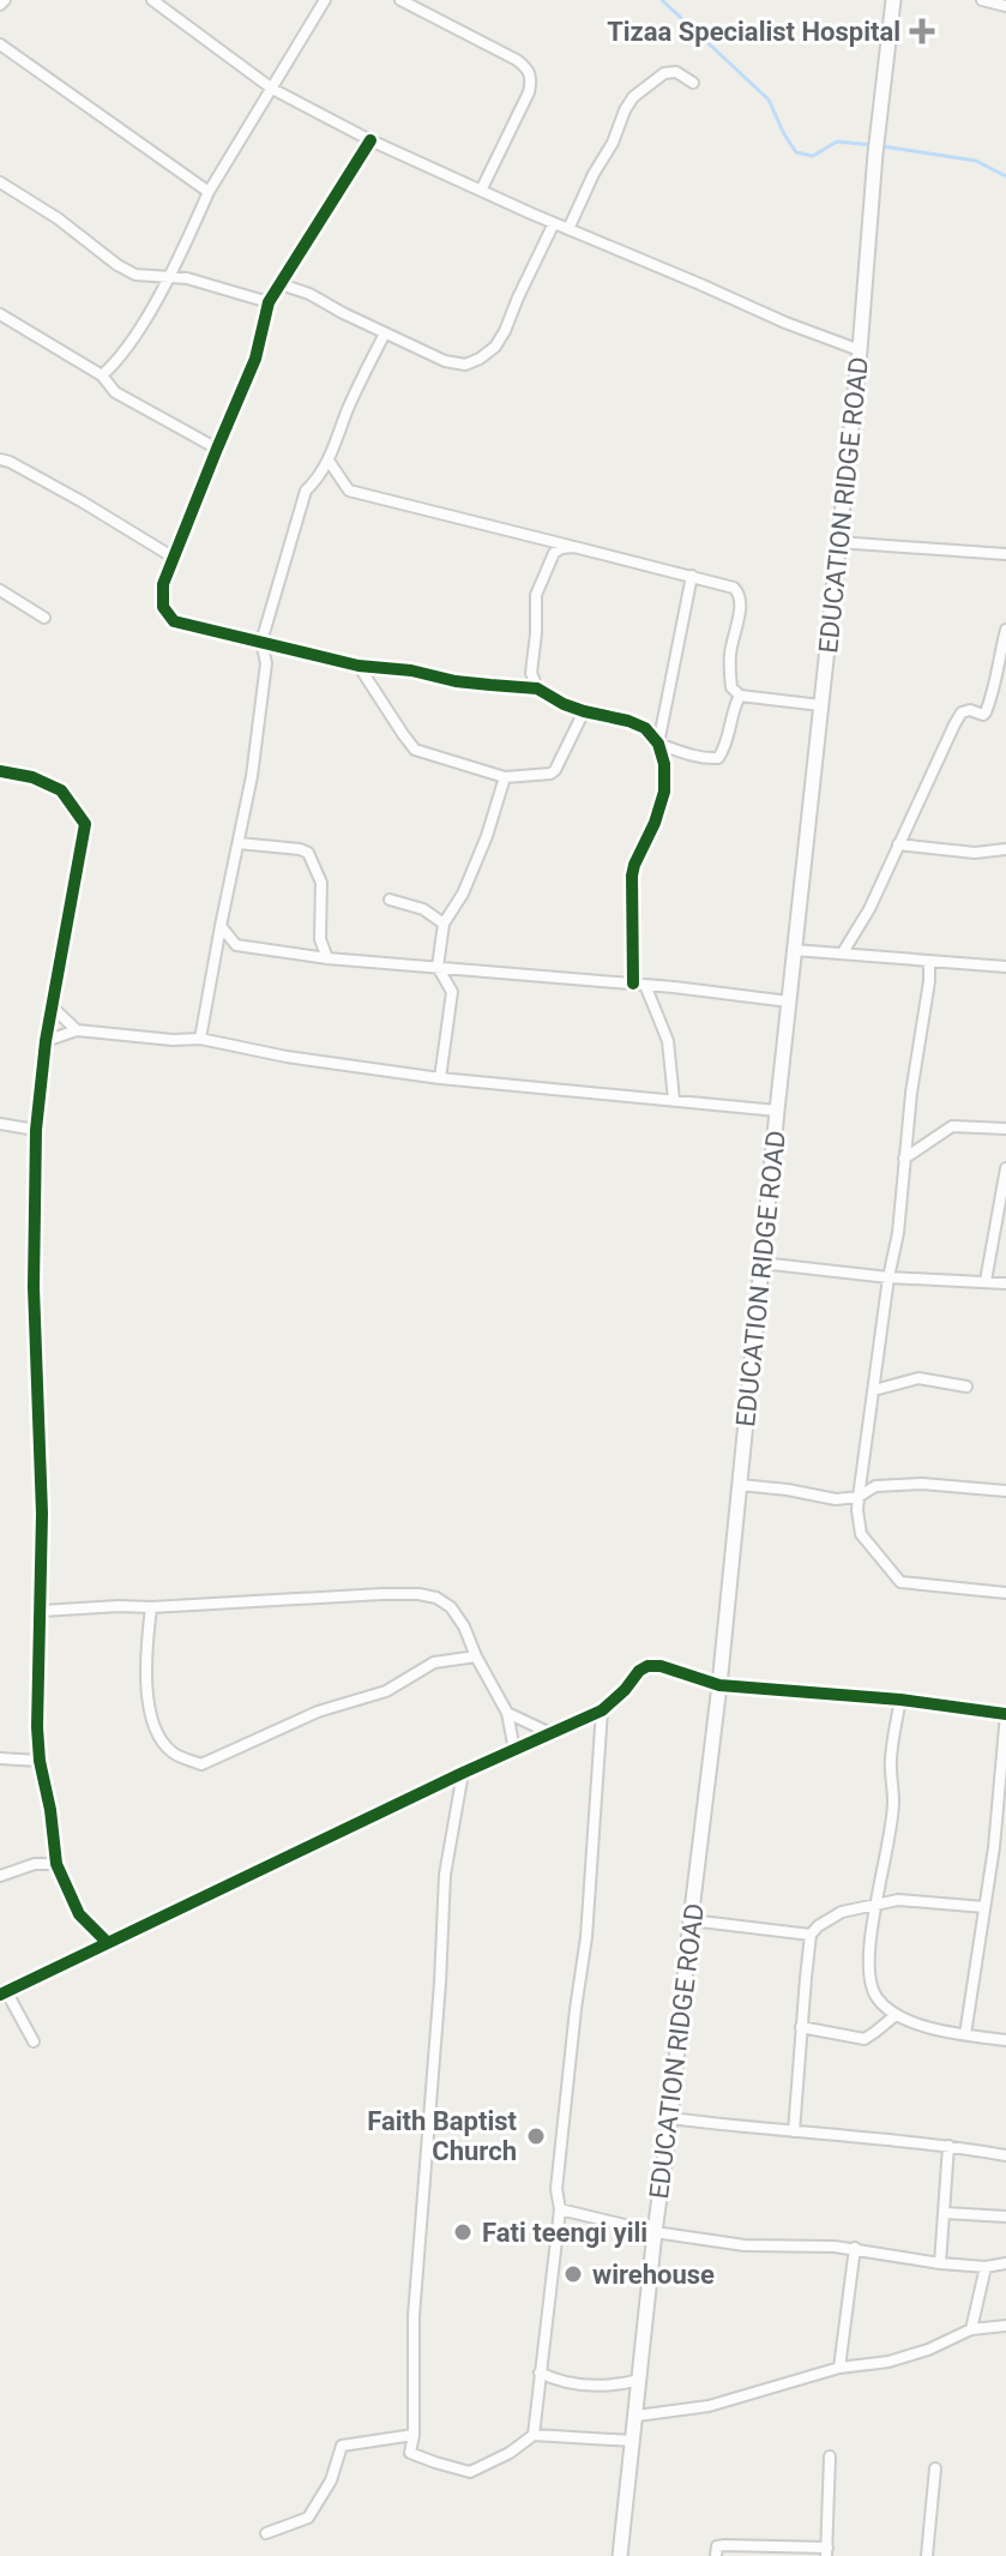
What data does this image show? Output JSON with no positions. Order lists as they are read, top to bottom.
{
  "streets": {
    "main road": ["EDUCATION RIDGE ROAD"]
  },
  "places": {
    "health": ["Tizaa Specialist Hospital"],
    "other": ["Faith Baptist Church", "Fati teengi yili", "wirehouse"]
  }
}
